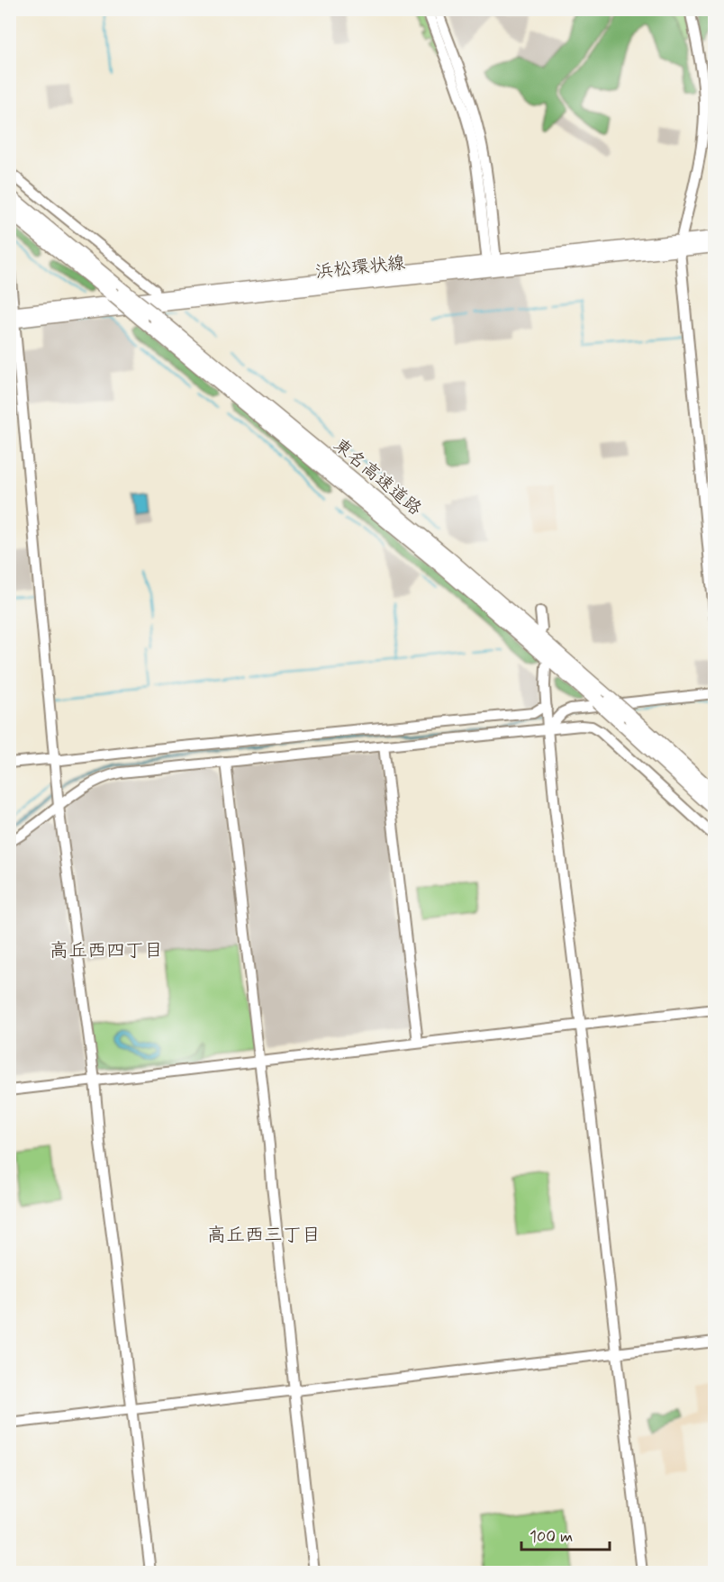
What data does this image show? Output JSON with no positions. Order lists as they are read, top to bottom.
{
  "streets": {
    "highway": ["東名高速道路"],
    "main road": ["浜松環状線"]
  },
  "districts": ["高丘西四丁目", "高丘西三丁目"],
  "scale_bar": "100 m"
}
